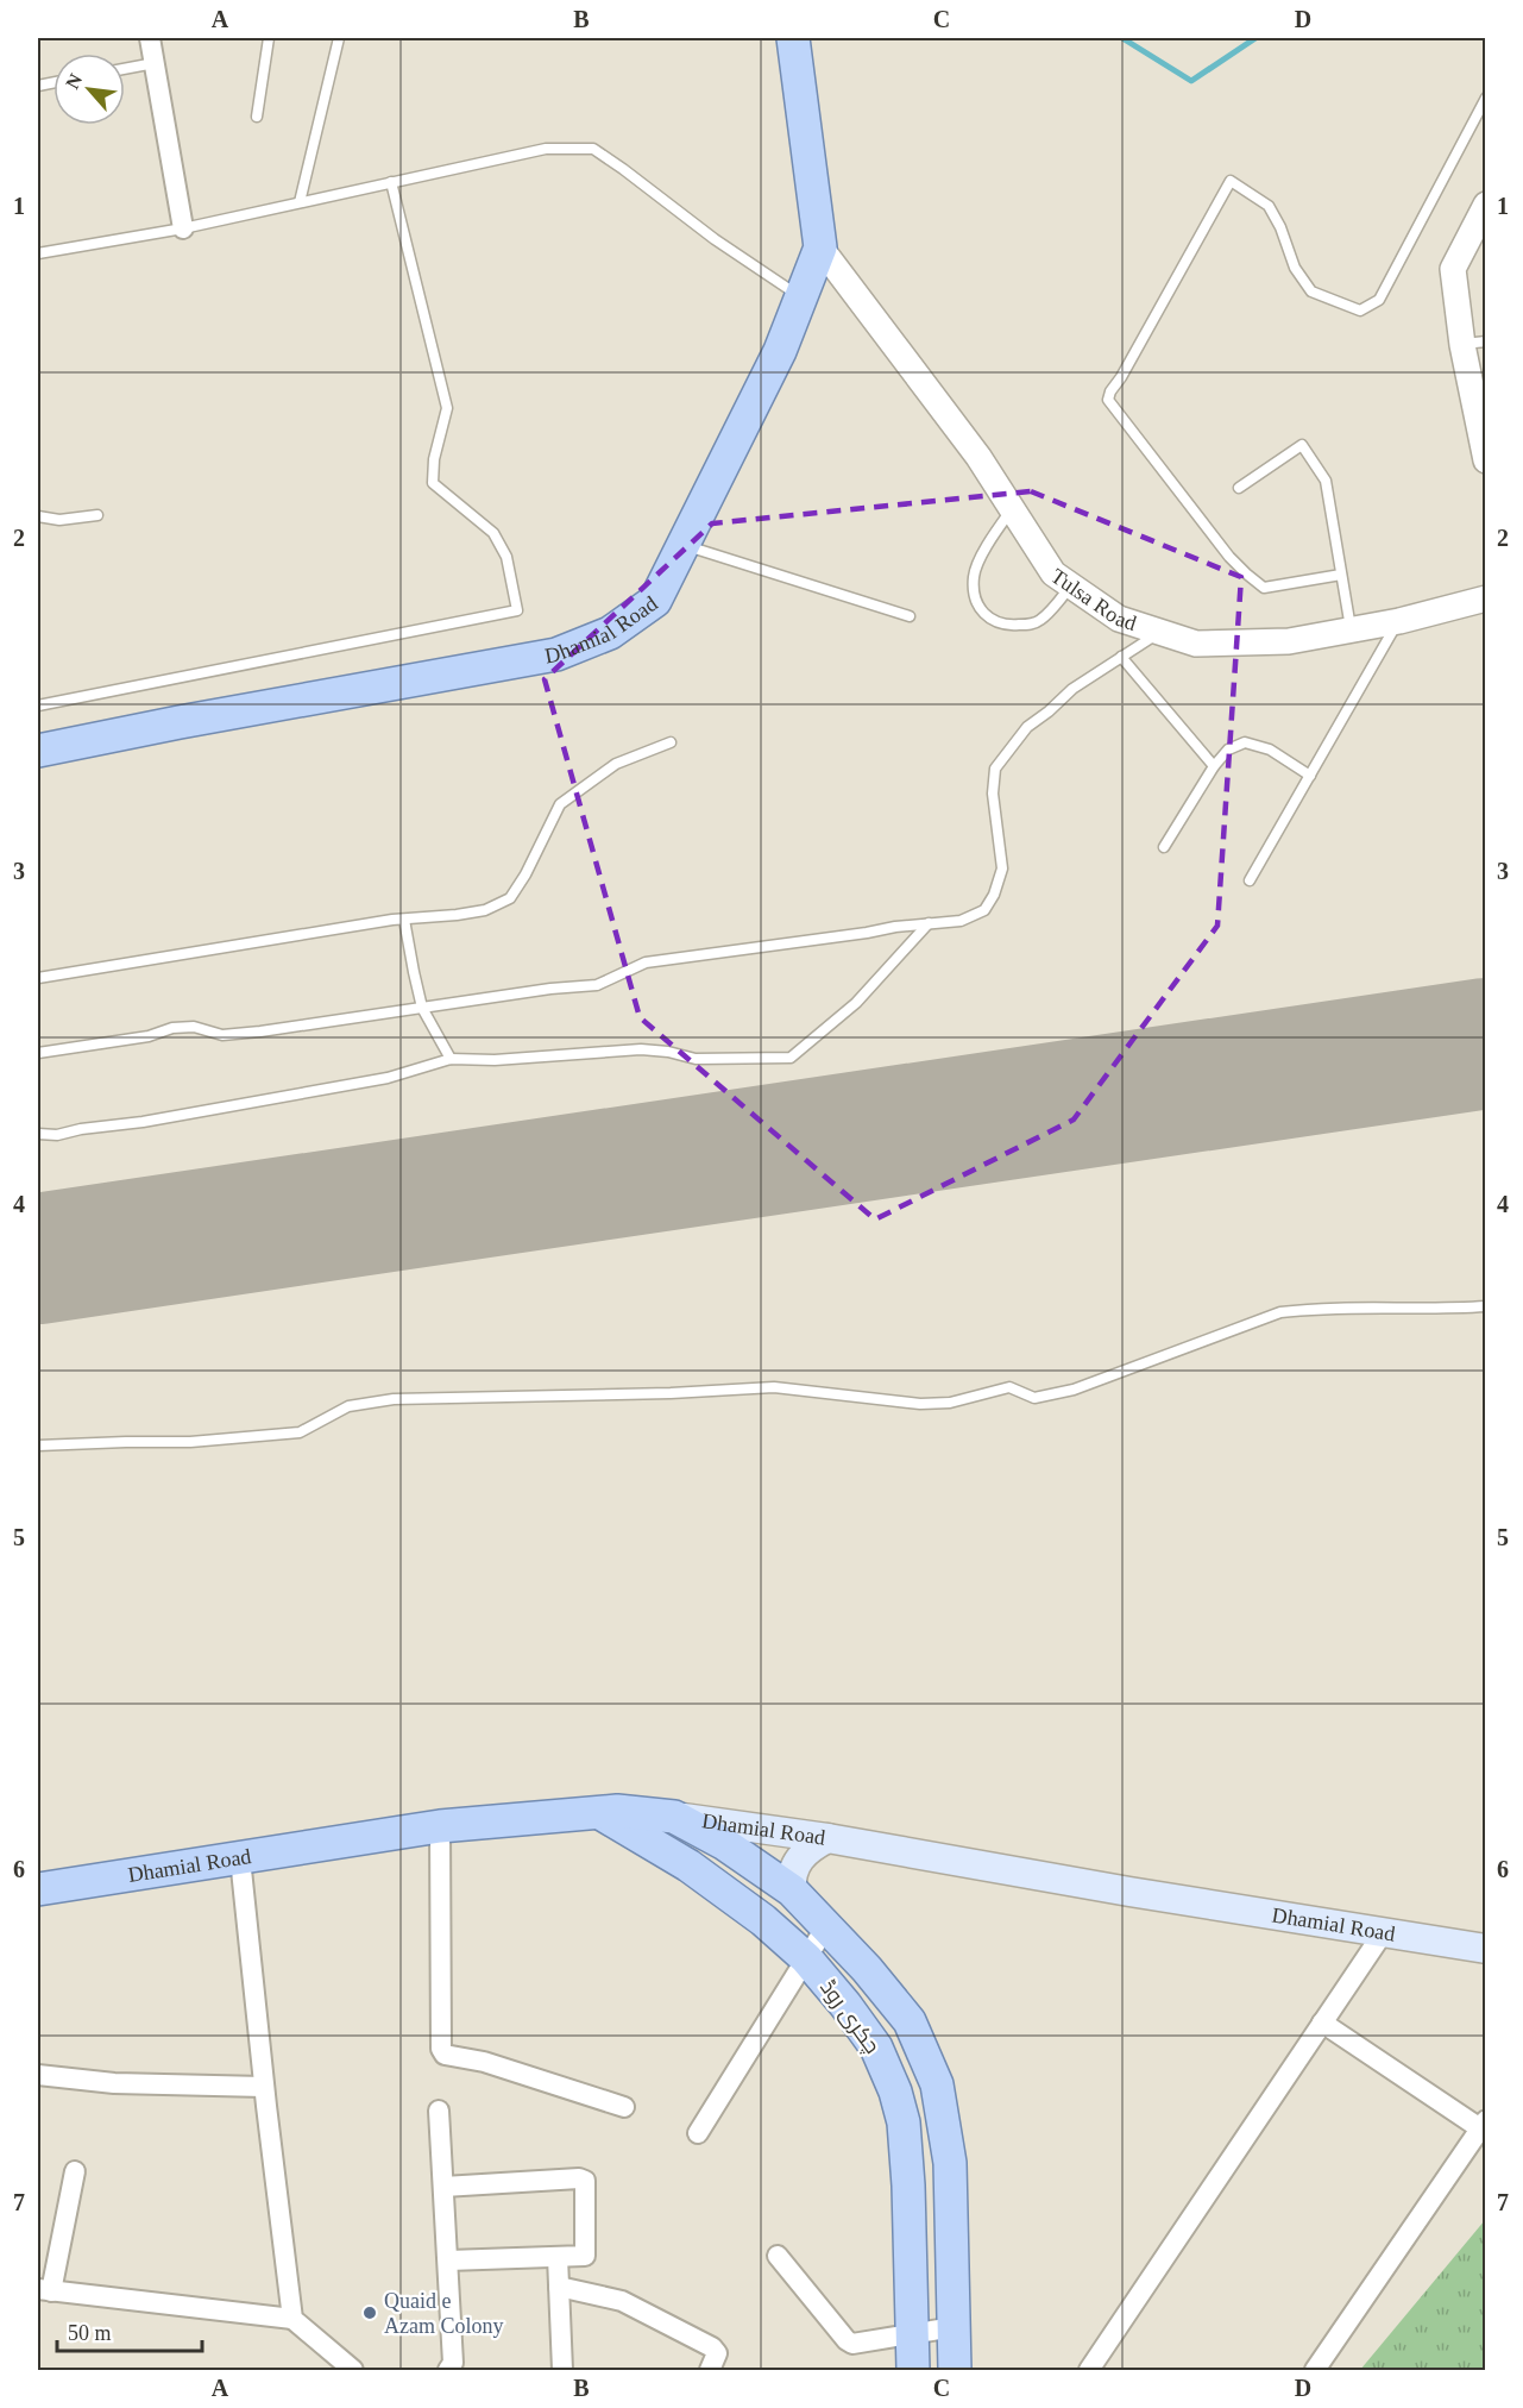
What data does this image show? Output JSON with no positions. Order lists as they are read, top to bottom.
{
  "streets": {
    "main road": ["Dhamial Road", "چکری روڈ"],
    "street": ["Tulsa Road"]
  },
  "crossings": [
    ["Tulsa Road", "Dhamial Road"],
    ["Dhamial Road", "چکری روڈ"]
  ],
  "places": ["Quaid e Azam Colony"],
  "scale_bar": "50 m",
  "north": "top left",
  "grid": {
    "columns": [
      "A",
      "B",
      "C",
      "D"
    ],
    "rows": [
      "1",
      "2",
      "3",
      "4",
      "5",
      "6",
      "7"
    ]
  }
}
